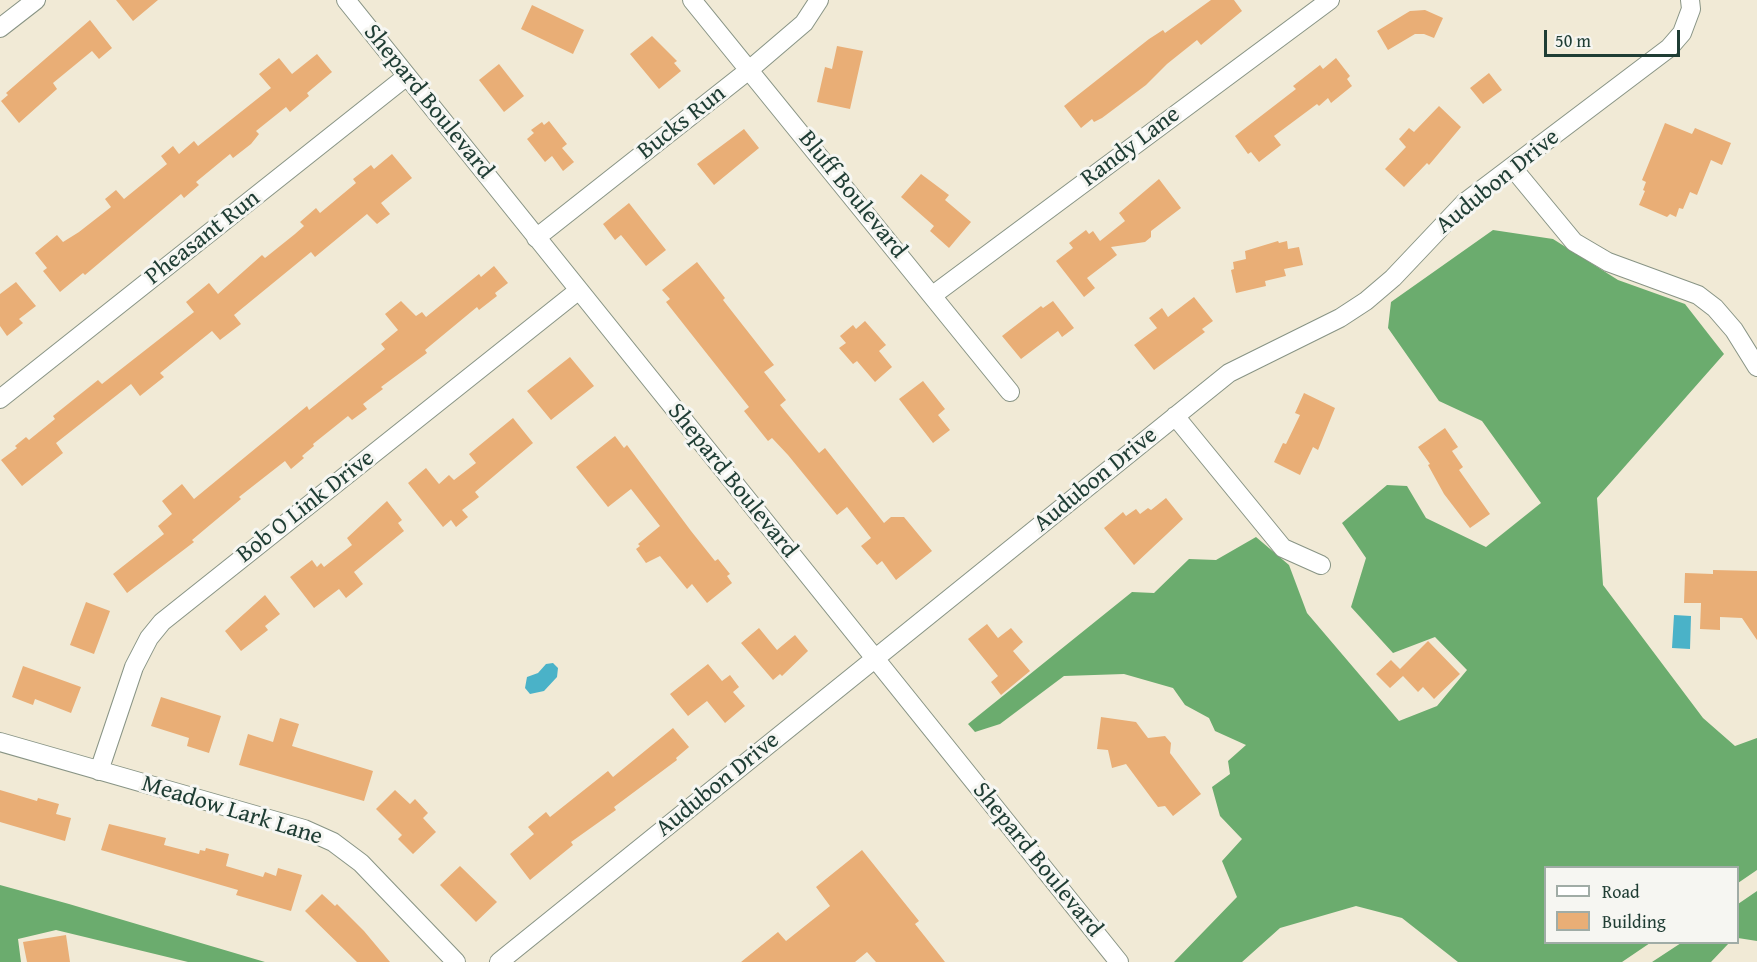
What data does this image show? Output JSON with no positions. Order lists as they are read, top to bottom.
{
  "streets": {
    "street": [
      "Shepard Boulevard",
      "Bucks Run",
      "Randy Lane",
      "Audubon Drive",
      "Bluff Boulevard",
      "Pheasant Run",
      "Bob O Link Drive",
      "Meadow Lark Lane"
    ]
  },
  "crossings": [
    ["Shepard Boulevard", "Bucks Run"],
    ["Shepard Boulevard", "Audubon Drive"],
    ["Shepard Boulevard", "Pheasant Run"],
    ["Shepard Boulevard", "Bob O Link Drive"],
    ["Bucks Run", "Bluff Boulevard"],
    ["Randy Lane", "Bluff Boulevard"],
    ["Bob O Link Drive", "Meadow Lark Lane"]
  ],
  "legend": ["Road", "Building"],
  "scale_bar": "50 m"
}
